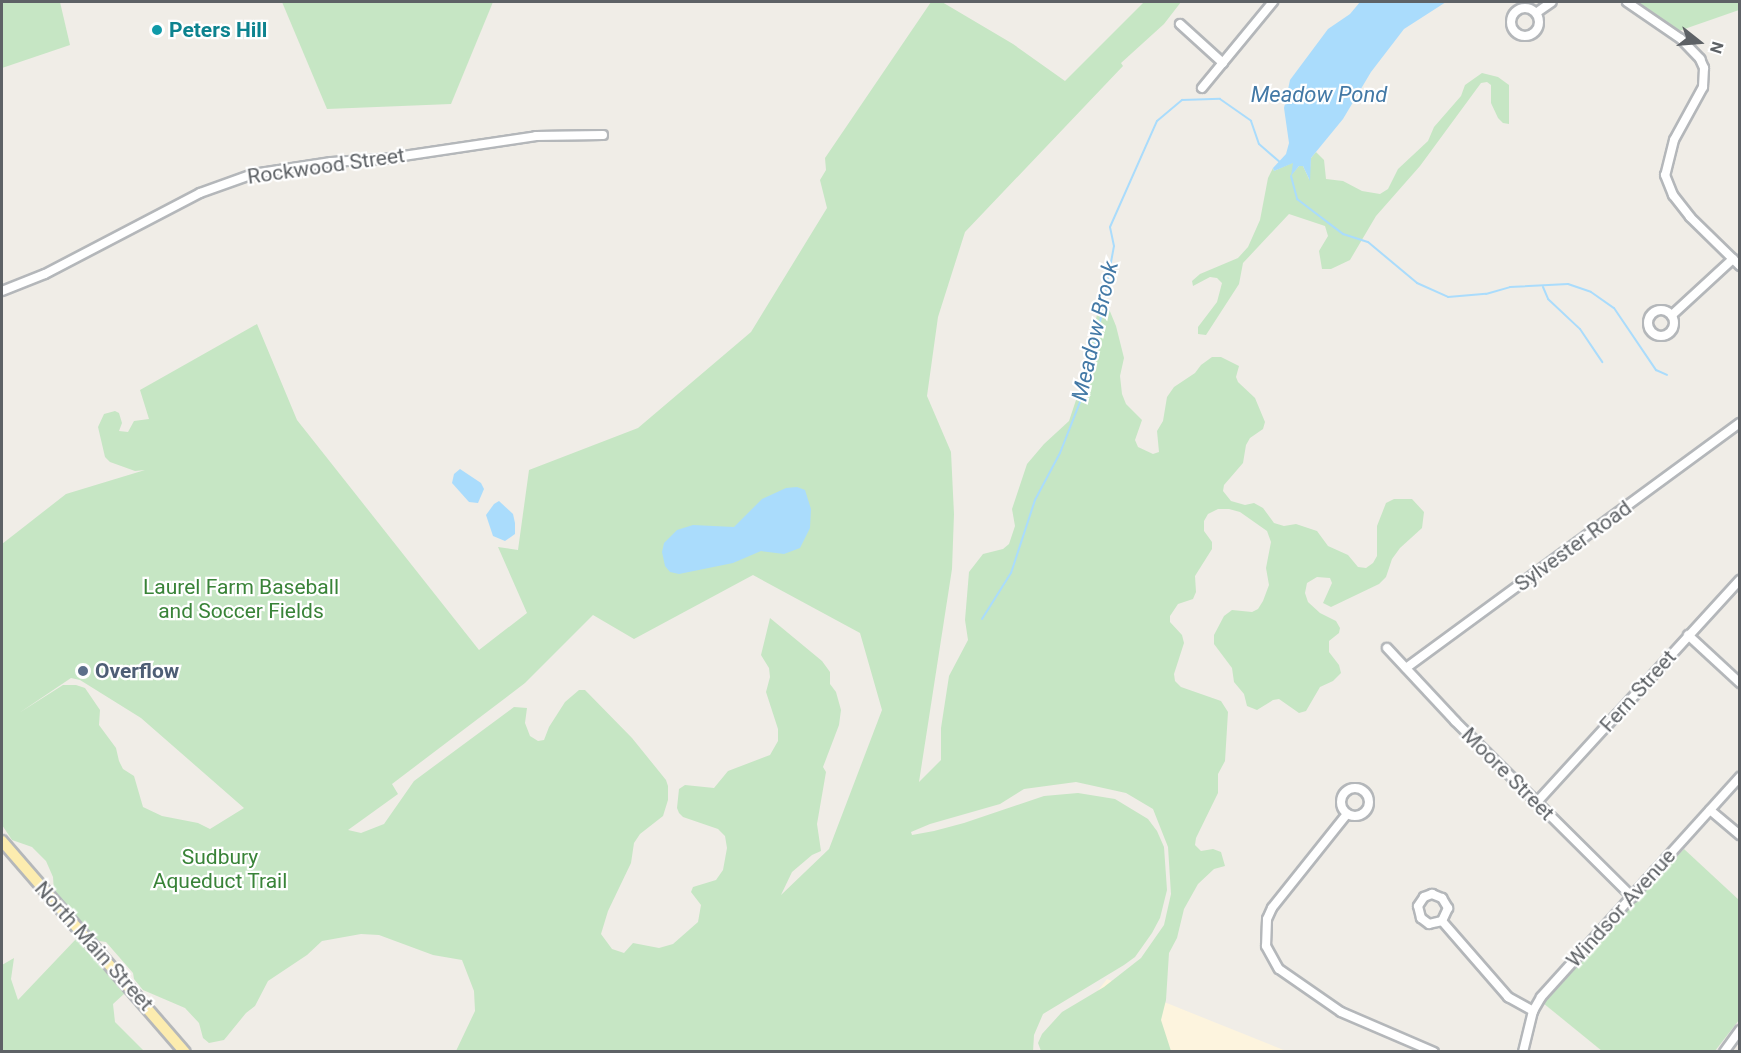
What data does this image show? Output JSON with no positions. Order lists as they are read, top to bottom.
{
  "streets": {
    "main road": ["North Main Street"],
    "street": [
      "Rockwood Street",
      "Sylvester Road",
      "Fern Street",
      "Moore Street",
      "Windsor Avenue"
    ]
  },
  "crossings": [
    ["Sylvester Road", "Moore Street"],
    ["Fern Street", "Moore Street"],
    ["Moore Street", "Windsor Avenue"]
  ],
  "water": ["Meadow Pond", "Meadow Brook"],
  "parks": ["Laurel Farm Baseball and Soccer Fields", "Sudbury Aqueduct Trail"],
  "places": ["Peters Hill", "Overflow"],
  "north": "right"
}
